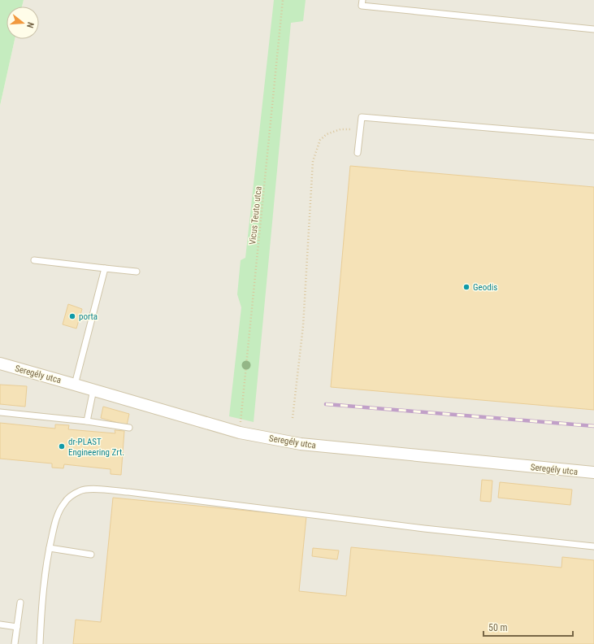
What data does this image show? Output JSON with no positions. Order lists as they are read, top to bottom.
{
  "streets": {
    "street": ["Seregély utca"],
    "path": ["Vicus Teuto utca"]
  },
  "crossings": [
    ["Vicus Teuto utca", "Seregély utca"]
  ],
  "places": ["Geodis", "porta", "dr-PLAST Engineering Zrt."],
  "scale_bar": "50 m",
  "north": "right"
}
